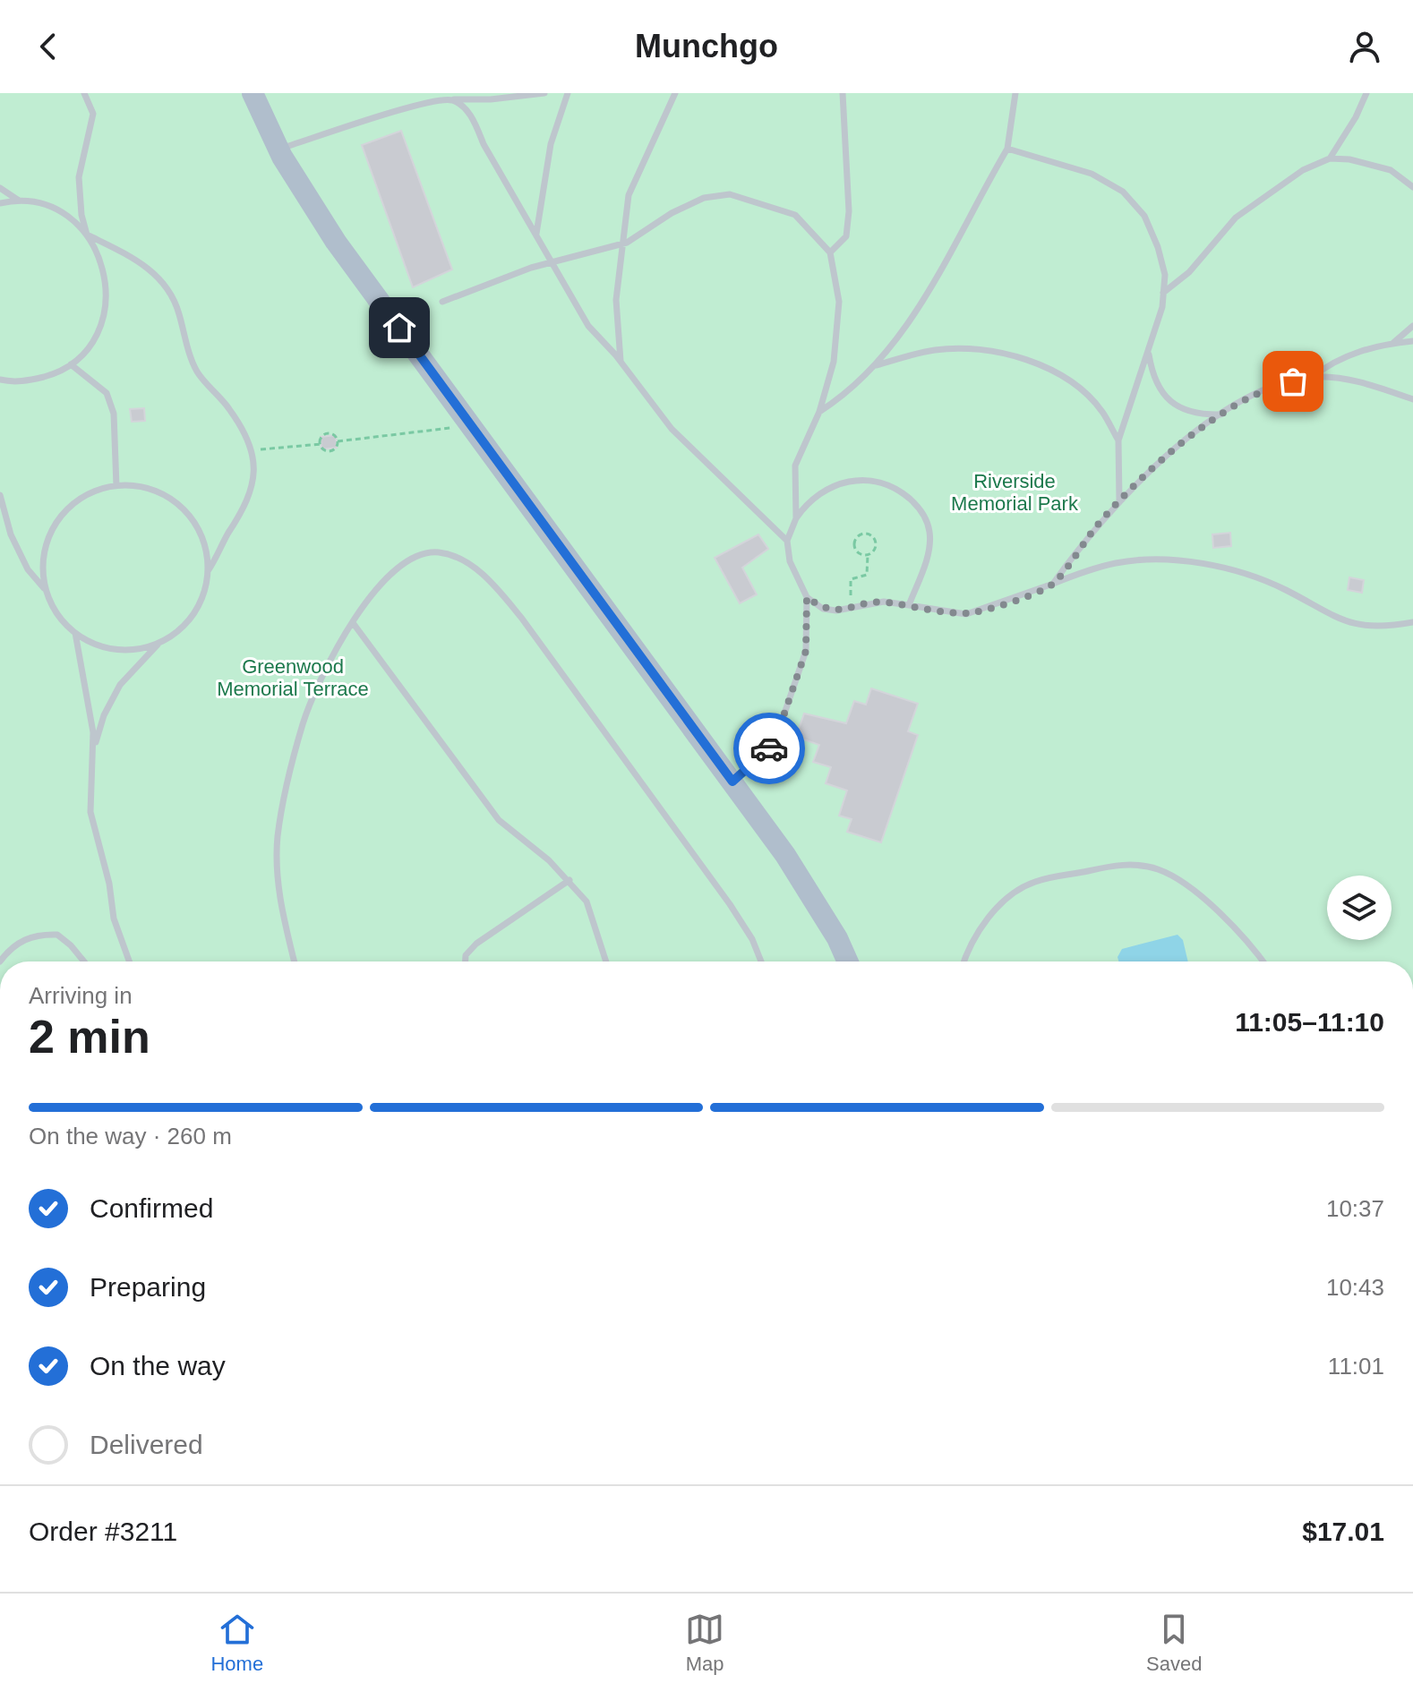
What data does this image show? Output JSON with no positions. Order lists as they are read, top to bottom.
{
  "parks": ["Riverside Memorial Park", "Greenwood Memorial Terrace"],
  "page": {
    "header": "Munchgo",
    "heading": ["2 min", "Arriving in", "11:05–11:10"],
    "panel": ["Order #3211", "$17.01"],
    "bar": "On the way · 260 m",
    "list": [
      ["Confirmed", "10:37"],
      ["Preparing", "10:43"],
      ["On the way", "11:01"],
      "Delivered"
    ],
    "tabs": ["Home", "Map", "Saved"]
  }
}
